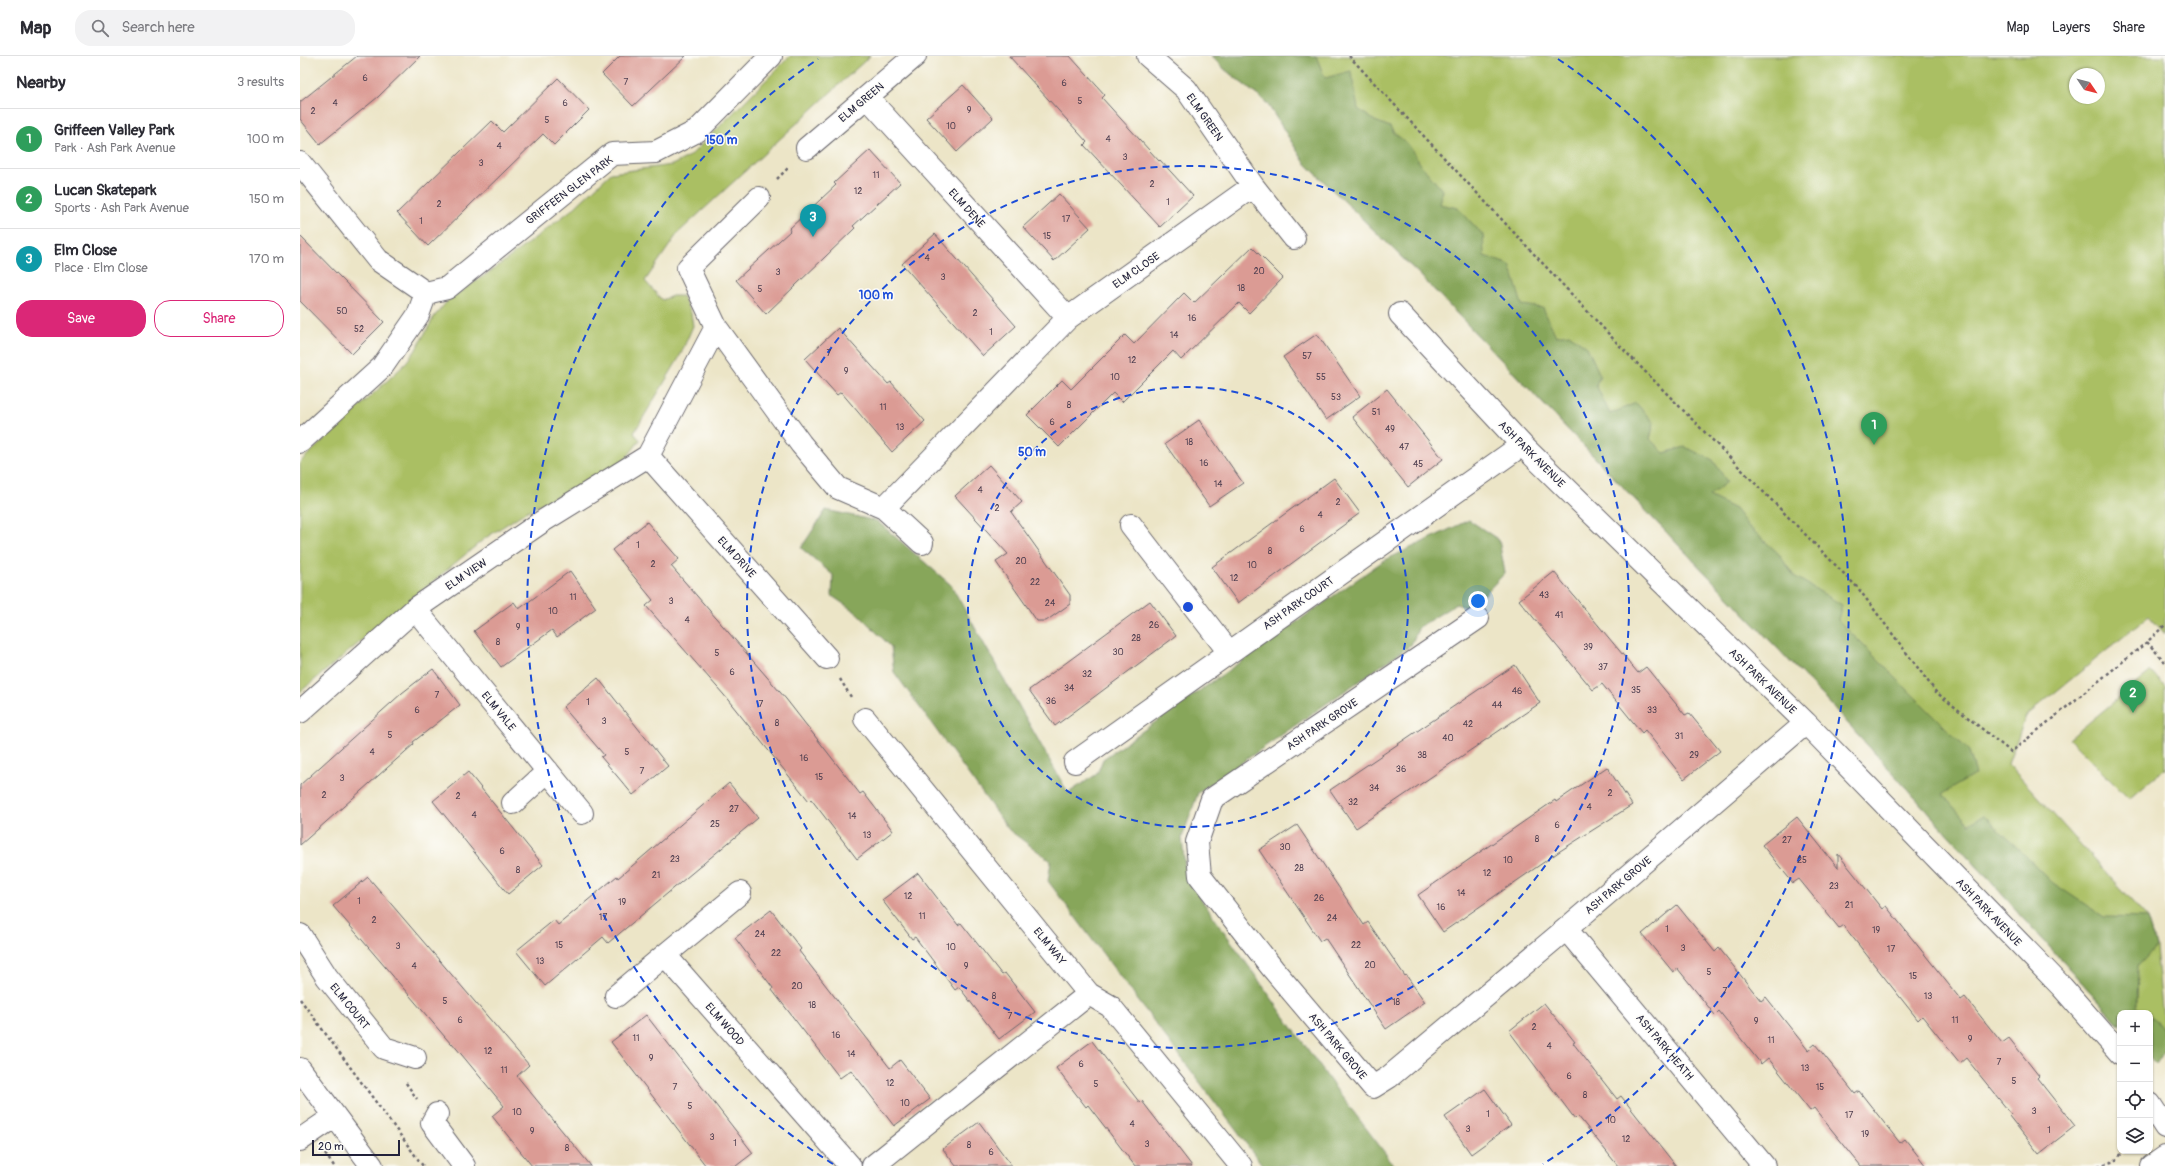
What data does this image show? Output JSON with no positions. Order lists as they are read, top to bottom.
{
  "streets": {
    "street": [
      "ELM GREEN",
      "GRIFFEEN GLEN PARK",
      "ELM DENE",
      "ELM CLOSE",
      "ASH PARK AVENUE",
      "ELM DRIVE",
      "ELM VIEW",
      "ASH PARK COURT",
      "ELM VALE",
      "ASH PARK GROVE",
      "ELM WAY",
      "ELM COURT",
      "ELM WOOD",
      "ASH PARK HEATH"
    ]
  },
  "crossings": [
    ["ELM GREEN", "ELM DENE"],
    ["ELM GREEN", "ELM CLOSE"],
    ["ELM DENE", "ELM CLOSE"],
    ["ASH PARK AVENUE", "ASH PARK COURT"],
    ["ASH PARK AVENUE", "ASH PARK GROVE"],
    ["ELM DRIVE", "ELM VIEW"],
    ["ELM VIEW", "ELM VALE"],
    ["ASH PARK GROVE", "ASH PARK HEATH"]
  ],
  "house_numbers": [
    "6",
    "7",
    "6",
    "5",
    "4",
    "6",
    "9",
    "2",
    "5",
    "10",
    "4",
    "4",
    "3",
    "3",
    "11",
    "2",
    "12",
    "1",
    "2",
    "17",
    "1",
    "15",
    "4",
    "20",
    "3",
    "3",
    "18",
    "5",
    "50",
    "2",
    "16",
    "52",
    "1",
    "14",
    "7",
    "57",
    "12",
    "9",
    "10",
    "55",
    "53",
    "8",
    "11",
    "51",
    "6",
    "13",
    "49",
    "18",
    "47",
    "16",
    "45",
    "14",
    "4",
    "2",
    "2",
    "4",
    "6",
    "1",
    "8",
    "20",
    "2",
    "10",
    "12",
    "22",
    "43",
    "11",
    "3",
    "24",
    "10",
    "41",
    "4",
    "26",
    "9",
    "28",
    "8",
    "39",
    "30",
    "5",
    "37",
    "6",
    "32",
    "34",
    "35",
    "46",
    "7",
    "36",
    "1",
    "7",
    "44",
    "6",
    "33",
    "3",
    "8",
    "42",
    "5",
    "31",
    "40",
    "4",
    "5",
    "38",
    "29",
    "16",
    "36",
    "7",
    "15",
    "3",
    "34",
    "2",
    "2",
    "2",
    "32",
    "4",
    "27",
    "4",
    "14",
    "25",
    "6",
    "13",
    "8",
    "27",
    "30",
    "6",
    "23",
    "10",
    "25",
    "28",
    "8",
    "12",
    "21",
    "23",
    "14",
    "12",
    "26",
    "1",
    "19",
    "21",
    "16",
    "11",
    "17",
    "24",
    "2",
    "1",
    "19",
    "24",
    "15",
    "22",
    "3",
    "10",
    "3",
    "17",
    "22",
    "13",
    "20",
    "4",
    "9",
    "5",
    "15",
    "20",
    "7",
    "8",
    "13",
    "5",
    "18",
    "18",
    "7",
    "6",
    "11",
    "9",
    "2",
    "16",
    "11",
    "9",
    "11",
    "4",
    "12",
    "14",
    "9",
    "7",
    "6",
    "13",
    "11",
    "6",
    "5",
    "12",
    "5",
    "7",
    "15",
    "8",
    "10",
    "5",
    "3",
    "10",
    "1",
    "17",
    "10",
    "4",
    "3",
    "1",
    "9",
    "19",
    "3",
    "12",
    "1",
    "3",
    "8",
    "8",
    "6"
  ],
  "scale_bar": "20 m",
  "north": "bottom right",
  "page": {
    "header": "Map",
    "search": "Search here",
    "nav": ["Map", "Layers", "Share"],
    "heading": ["Nearby", "3 results"],
    "list": [
      {
        "mark": "1",
        "name": "Griffeen Valley Park",
        "note": "Park · Ash Park Avenue",
        "value": "100 m"
      },
      {
        "mark": "2",
        "name": "Lucan Skatepark",
        "note": "Sports · Ash Park Avenue",
        "value": "150 m"
      },
      {
        "mark": "3",
        "name": "Elm Close",
        "note": "Place · Elm Close",
        "value": "170 m"
      }
    ],
    "pins": ["3", "1", "2"],
    "buttons": ["Save", "Share"],
    "map_buttons": ["+", "−"],
    "scale": "20 m"
  },
  "rings": ["150 m", "100 m", "50 m"]
}
